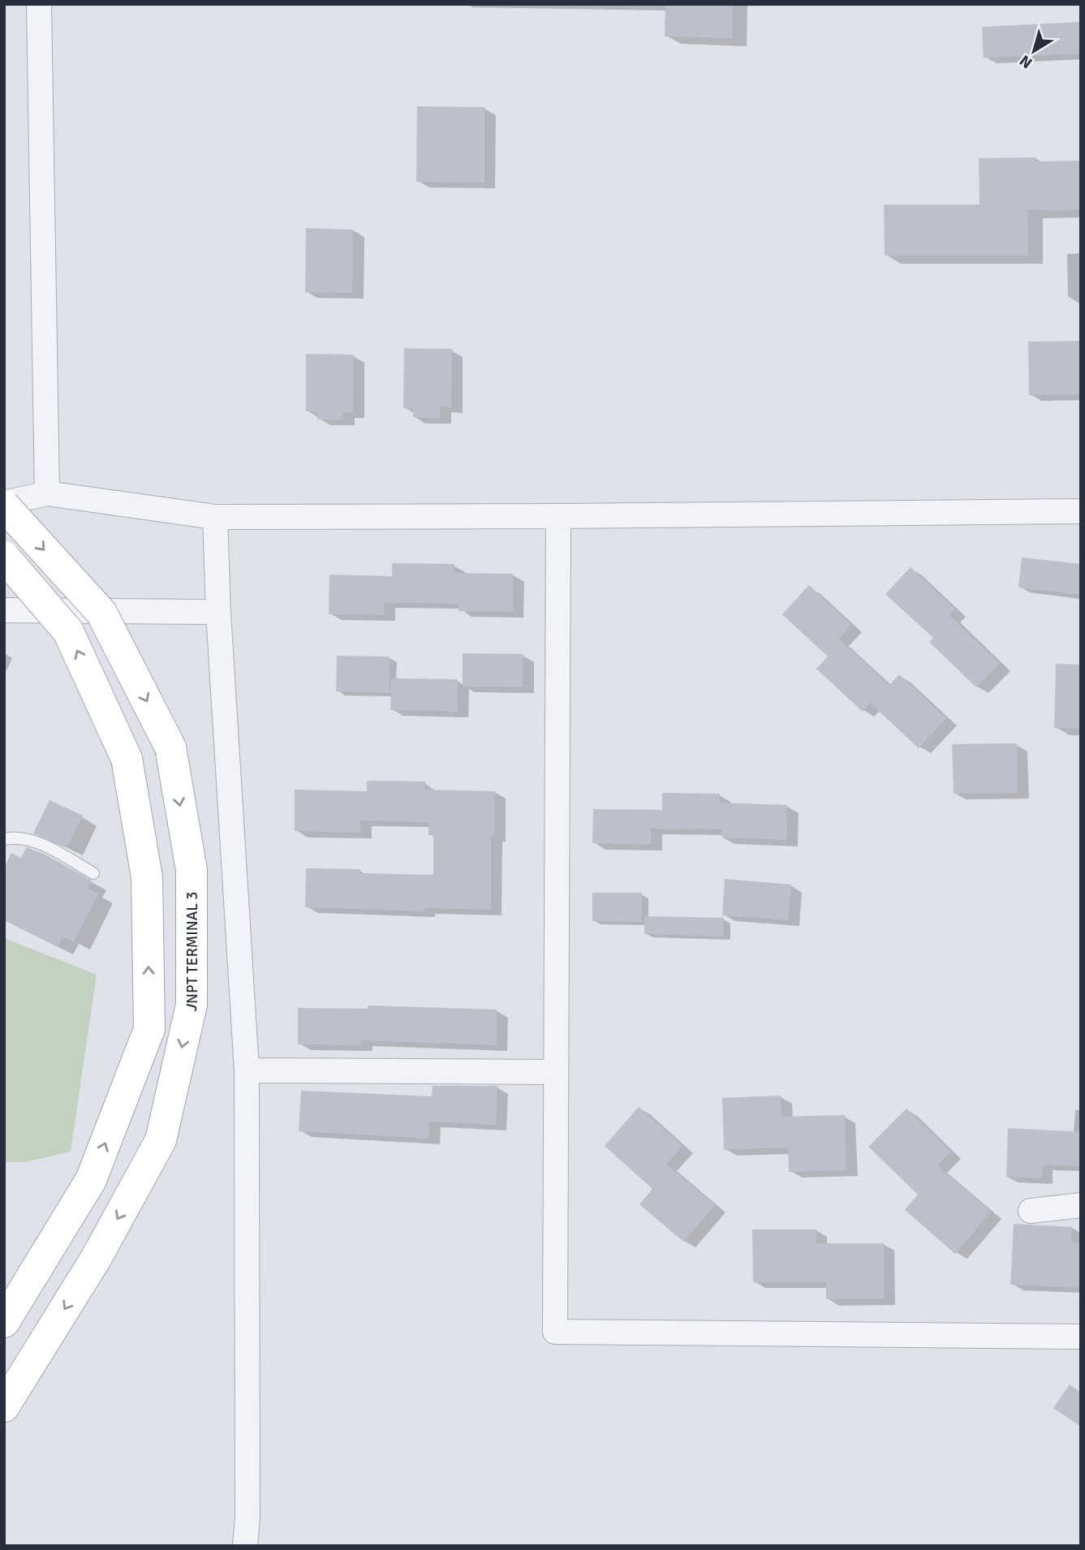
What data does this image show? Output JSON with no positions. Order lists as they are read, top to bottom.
{
  "streets": {
    "main road": ["JNPT TERMINAL 3"]
  },
  "north": "bottom left"
}
